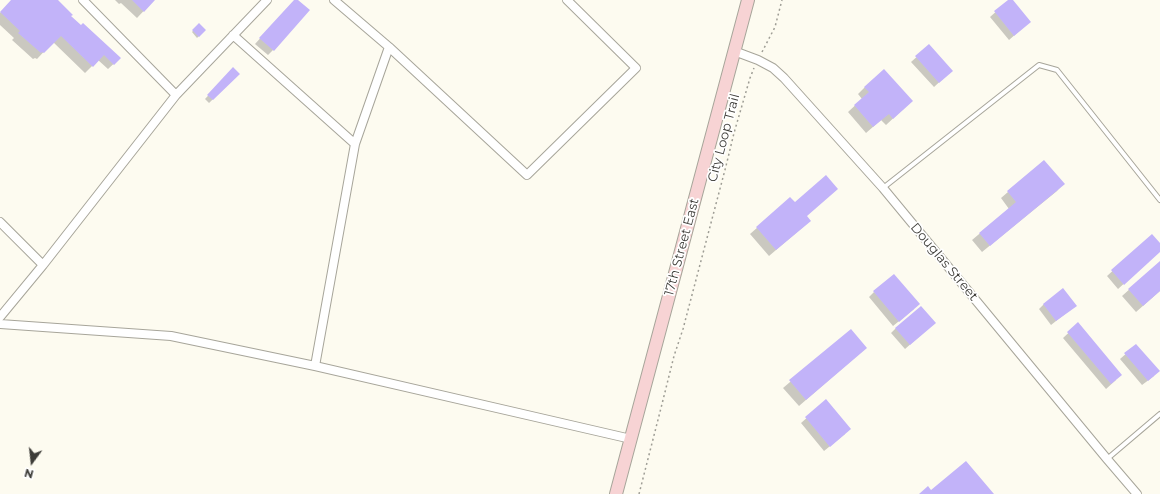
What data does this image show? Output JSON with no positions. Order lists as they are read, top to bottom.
{
  "streets": {
    "main road": ["17th Street East"],
    "street": ["Douglas Street"],
    "path": ["City Loop Trail"]
  },
  "crossings": [
    ["City Loop Trail", "Douglas Street"],
    ["17th Street East", "Douglas Street"]
  ],
  "north": "bottom"
}
